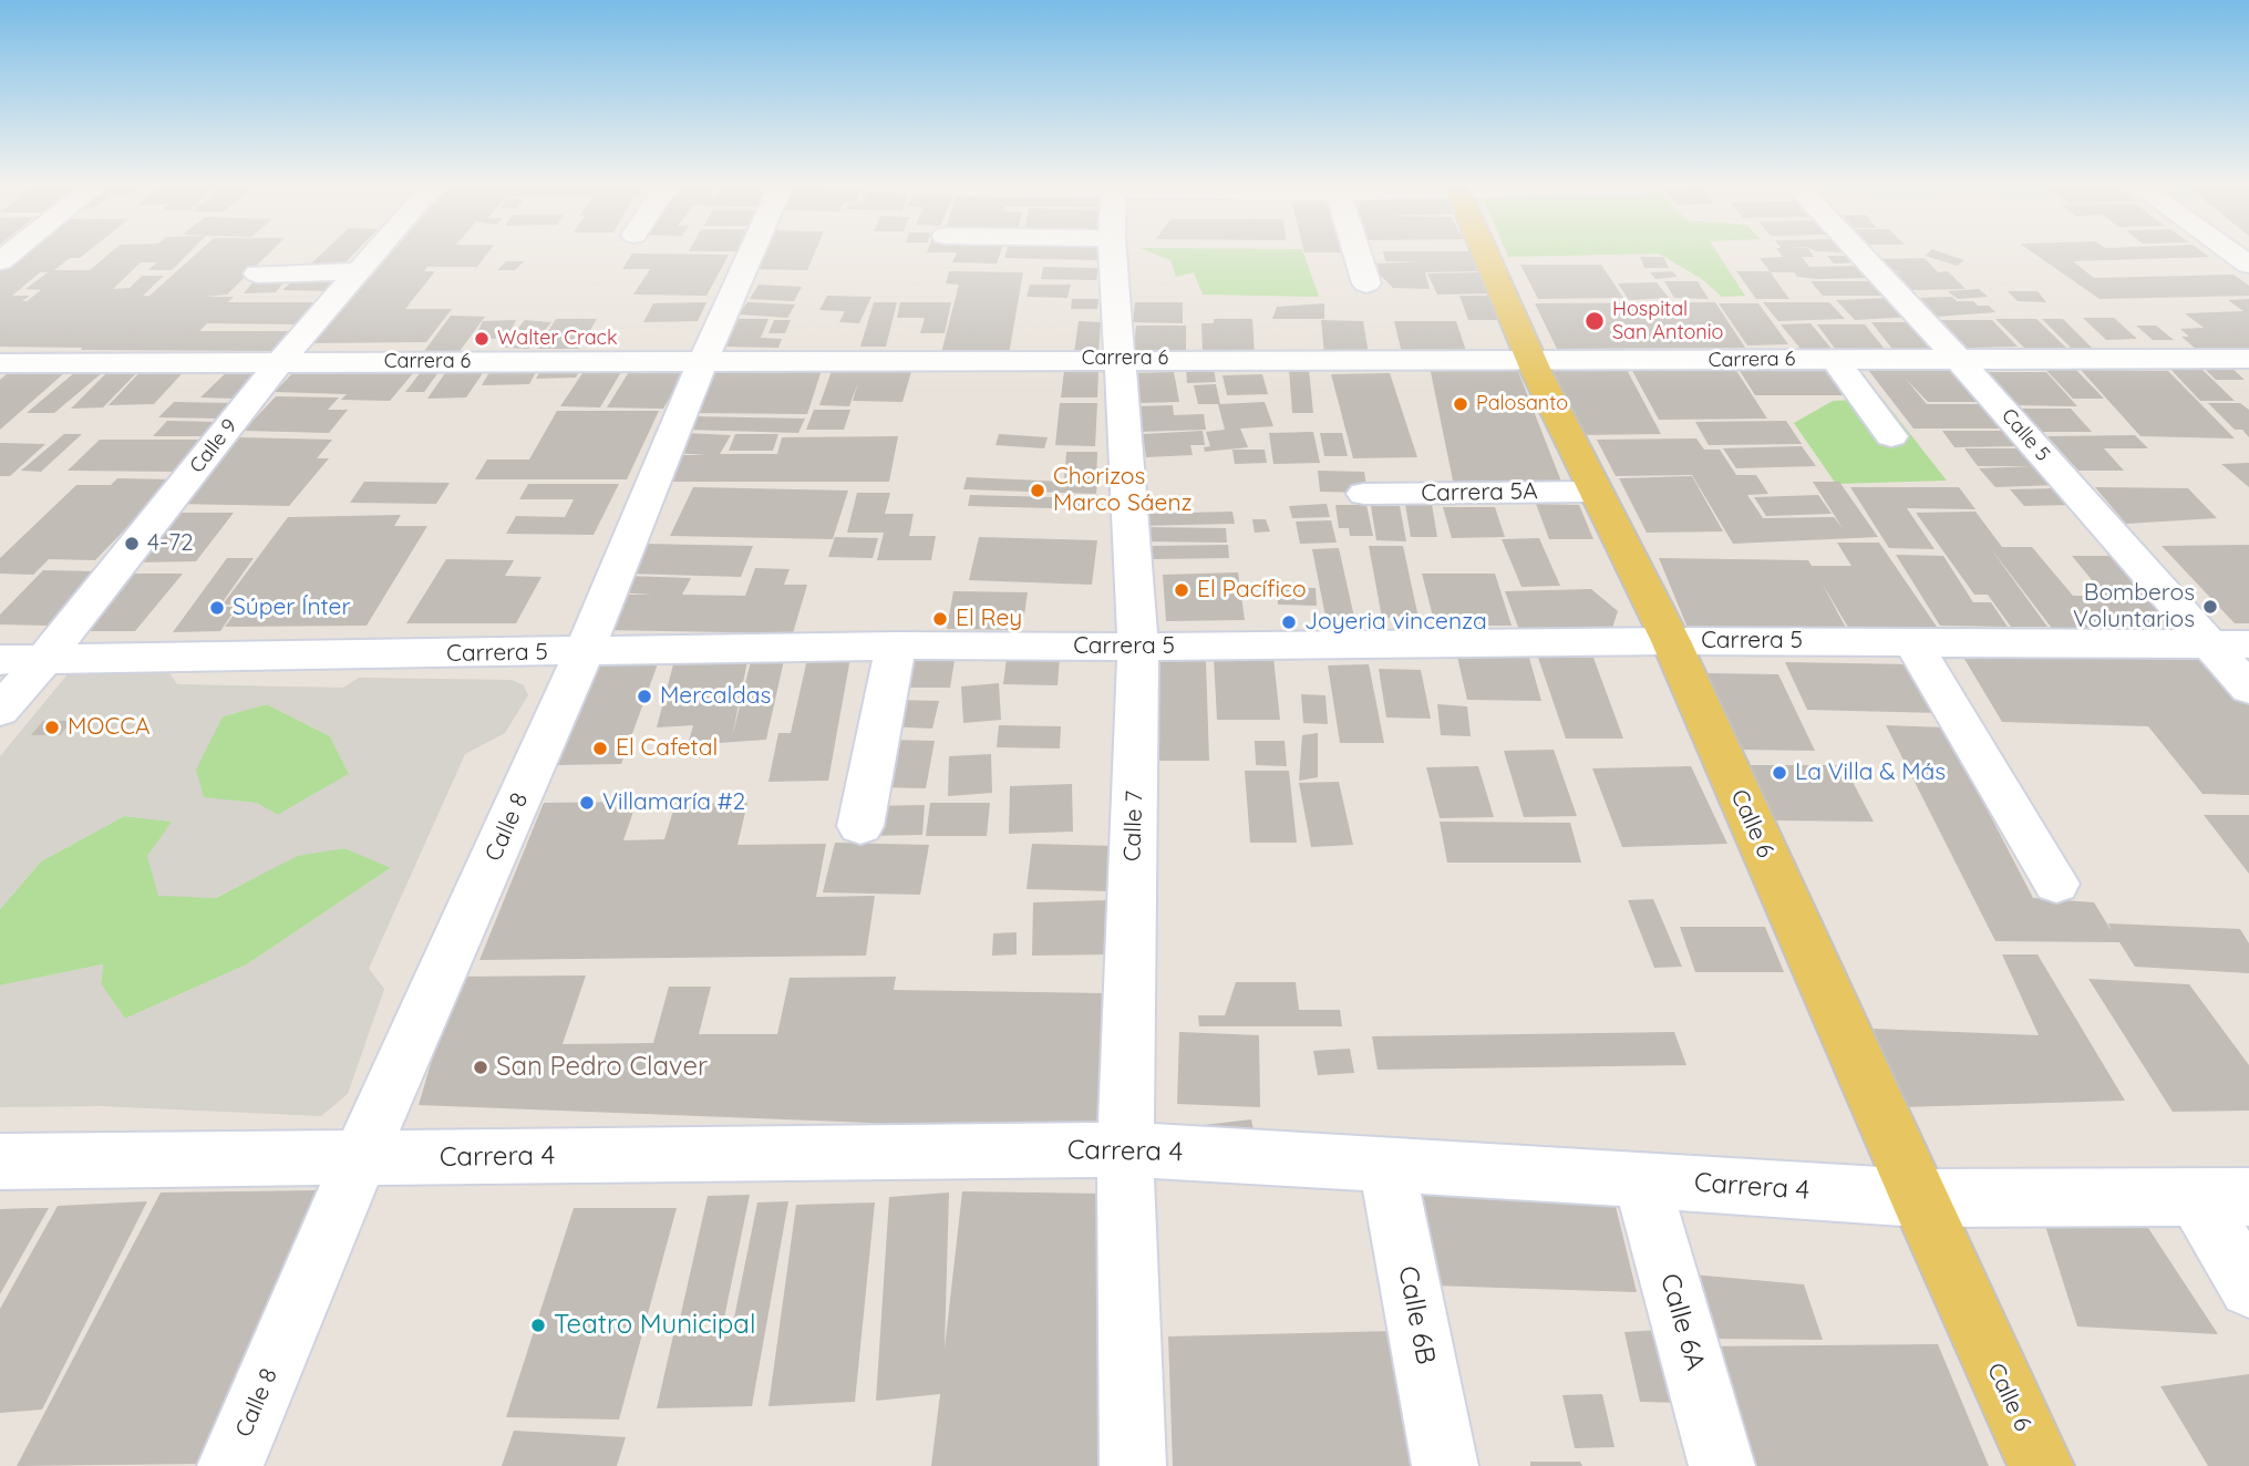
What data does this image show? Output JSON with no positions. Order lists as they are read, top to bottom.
{
  "streets": {
    "main road": ["Calle 6"],
    "street": [
      "Carrera 6",
      "Calle 5",
      "Calle 9",
      "Carrera 5A",
      "Carrera 5",
      "Calle 7",
      "Calle 8",
      "Carrera 4",
      "Calle 6B",
      "Calle 6A"
    ]
  },
  "crossings": [
    ["Carrera 6", "Calle 5"],
    ["Carrera 6", "Calle 9"],
    ["Carrera 6", "Calle 6"],
    ["Carrera 6", "Calle 7"],
    ["Carrera 6", "Calle 8"],
    ["Calle 5", "Carrera 5"],
    ["Calle 9", "Carrera 5"],
    ["Carrera 5A", "Calle 6"],
    ["Carrera 5", "Calle 6"],
    ["Carrera 5", "Calle 7"],
    ["Carrera 5", "Calle 8"],
    ["Calle 6", "Carrera 4"],
    ["Calle 7", "Carrera 4"],
    ["Calle 8", "Carrera 4"],
    ["Carrera 4", "Calle 6B"],
    ["Carrera 4", "Calle 6A"]
  ],
  "places": [
    "Hospital San Antonio",
    "Walter Crack",
    "Palosanto",
    "Chorizos Marco Sáenz",
    "4-72",
    "El Pacífico",
    "Bomberos Voluntarios",
    "Súper Ínter",
    "El Rey",
    "Joyeria vincenza",
    "Mercaldas",
    "MOCCA",
    "El Cafetal",
    "La Villa & Más",
    "Villamaría #2",
    "San Pedro Claver",
    "Teatro Municipal"
  ]
}
